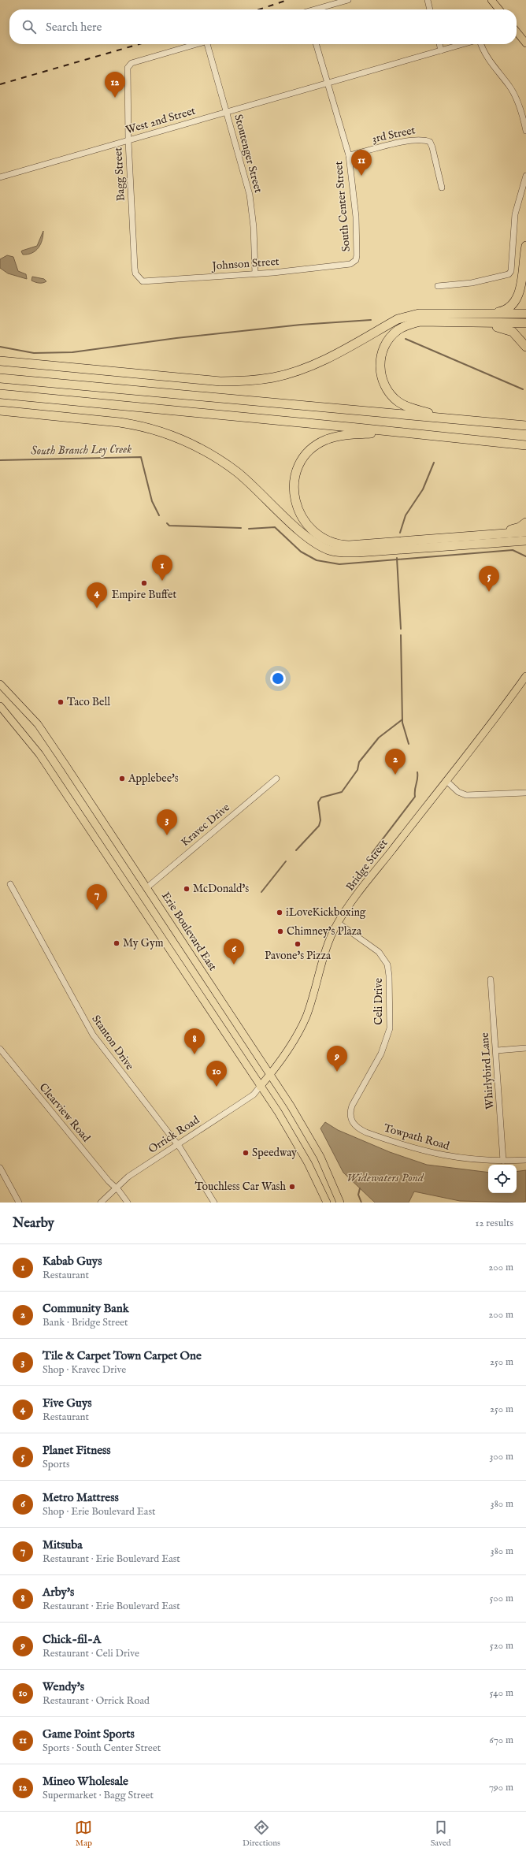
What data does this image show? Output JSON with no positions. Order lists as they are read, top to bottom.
{
  "streets": {
    "main road": ["Bridge Street", "Erie Boulevard East"],
    "street": [
      "West 2nd Street",
      "3rd Street",
      "Stoutenger Street",
      "Bagg Street",
      "South Center Street",
      "Johnson Street",
      "Kravec Drive",
      "Celi Drive",
      "Stanton Drive",
      "Whirlybird Lane",
      "Clearview Road",
      "Orrick Road",
      "Towpath Road"
    ]
  },
  "crossings": [
    ["West 2nd Street", "Stoutenger Street"],
    ["West 2nd Street", "Bagg Street"],
    ["West 2nd Street", "South Center Street"],
    ["3rd Street", "South Center Street"],
    ["Stoutenger Street", "Johnson Street"],
    ["Bagg Street", "Johnson Street"],
    ["South Center Street", "Johnson Street"],
    ["Kravec Drive", "Erie Boulevard East"],
    ["Bridge Street", "Erie Boulevard East"],
    ["Bridge Street", "Celi Drive"],
    ["Bridge Street", "Orrick Road"],
    ["Celi Drive", "Towpath Road"],
    ["Stanton Drive", "Orrick Road"],
    ["Whirlybird Lane", "Towpath Road"],
    ["Clearview Road", "Orrick Road"]
  ],
  "water": ["South Branch Ley Creek", "Widewaters Pond"],
  "places": [
    "Empire Buffet",
    "Taco Bell",
    "Applebee's",
    "McDonald's",
    "iLoveKickboxing",
    "Chimney's Plaza",
    "My Gym",
    "Pavone's Pizza",
    "Speedway",
    "Touchless Car Wash"
  ],
  "page": {
    "search": "Search here",
    "pins": [
      "12",
      "11",
      "1",
      "5",
      "4",
      "2",
      "3",
      "7",
      "6",
      "8",
      "9",
      "10"
    ],
    "heading": ["Nearby", "12 results"],
    "list": [
      {
        "mark": "1",
        "name": "Kabab Guys",
        "note": "Restaurant",
        "value": "200 m"
      },
      {
        "mark": "2",
        "name": "Community Bank",
        "note": "Bank · Bridge Street",
        "value": "200 m"
      },
      {
        "mark": "3",
        "name": "Tile & Carpet Town Carpet One",
        "note": "Shop · Kravec Drive",
        "value": "250 m"
      },
      {
        "mark": "4",
        "name": "Five Guys",
        "note": "Restaurant",
        "value": "250 m"
      },
      {
        "mark": "5",
        "name": "Planet Fitness",
        "note": "Sports",
        "value": "300 m"
      },
      {
        "mark": "6",
        "name": "Metro Mattress",
        "note": "Shop · Erie Boulevard East",
        "value": "380 m"
      },
      {
        "mark": "7",
        "name": "Mitsuba",
        "note": "Restaurant · Erie Boulevard East",
        "value": "380 m"
      },
      {
        "mark": "8",
        "name": "Arby's",
        "note": "Restaurant · Erie Boulevard East",
        "value": "500 m"
      },
      {
        "mark": "9",
        "name": "Chick-fil-A",
        "note": "Restaurant · Celi Drive",
        "value": "520 m"
      },
      {
        "mark": "10",
        "name": "Wendy's",
        "note": "Restaurant · Orrick Road",
        "value": "540 m"
      },
      {
        "mark": "11",
        "name": "Game Point Sports",
        "note": "Sports · South Center Street",
        "value": "670 m"
      },
      {
        "mark": "12",
        "name": "Mineo Wholesale",
        "note": "Supermarket · Bagg Street",
        "value": "790 m"
      }
    ],
    "nav": ["Map", "Directions", "Saved"]
  }
}
